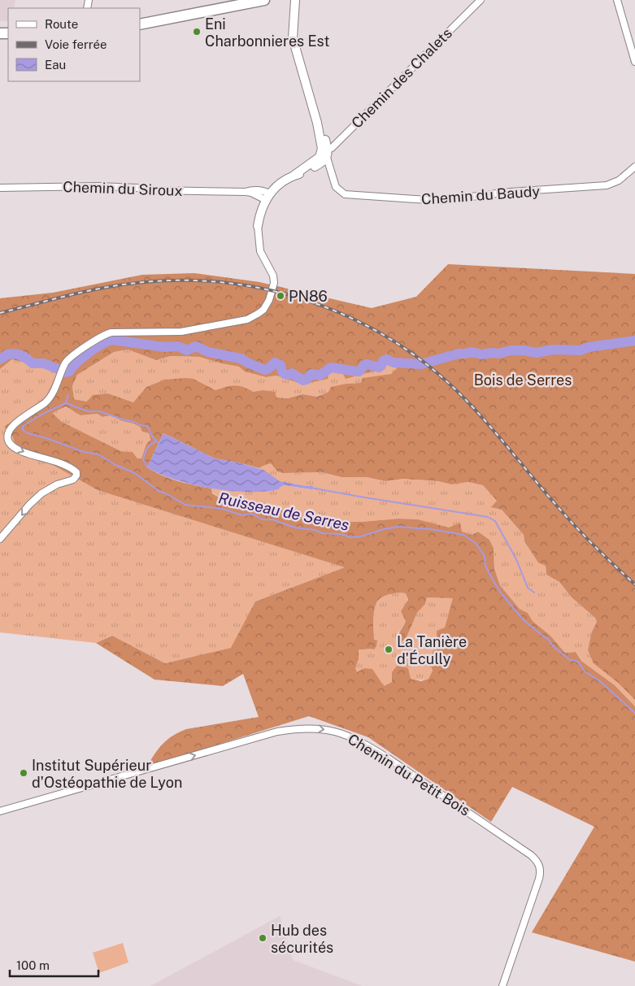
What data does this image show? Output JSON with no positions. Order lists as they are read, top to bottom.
{
  "streets": {
    "street": [
      "Chemin des Chalets",
      "Chemin du Siroux",
      "Chemin du Baudy",
      "Chemin du Petit Bois"
    ]
  },
  "crossings": [
    ["Chemin des Chalets", "Chemin du Baudy"]
  ],
  "water": ["Ruisseau de Serres"],
  "parks": ["Bois de Serres"],
  "places": [
    "Eni Charbonnieres Est",
    "PN86",
    "La Tanière d'Écully",
    "Institut Supérieur d'Ostéopathie de Lyon",
    "Hub des sécurités"
  ],
  "legend": ["Route", "Voie ferrée", "Eau"],
  "scale_bar": "100 m"
}
